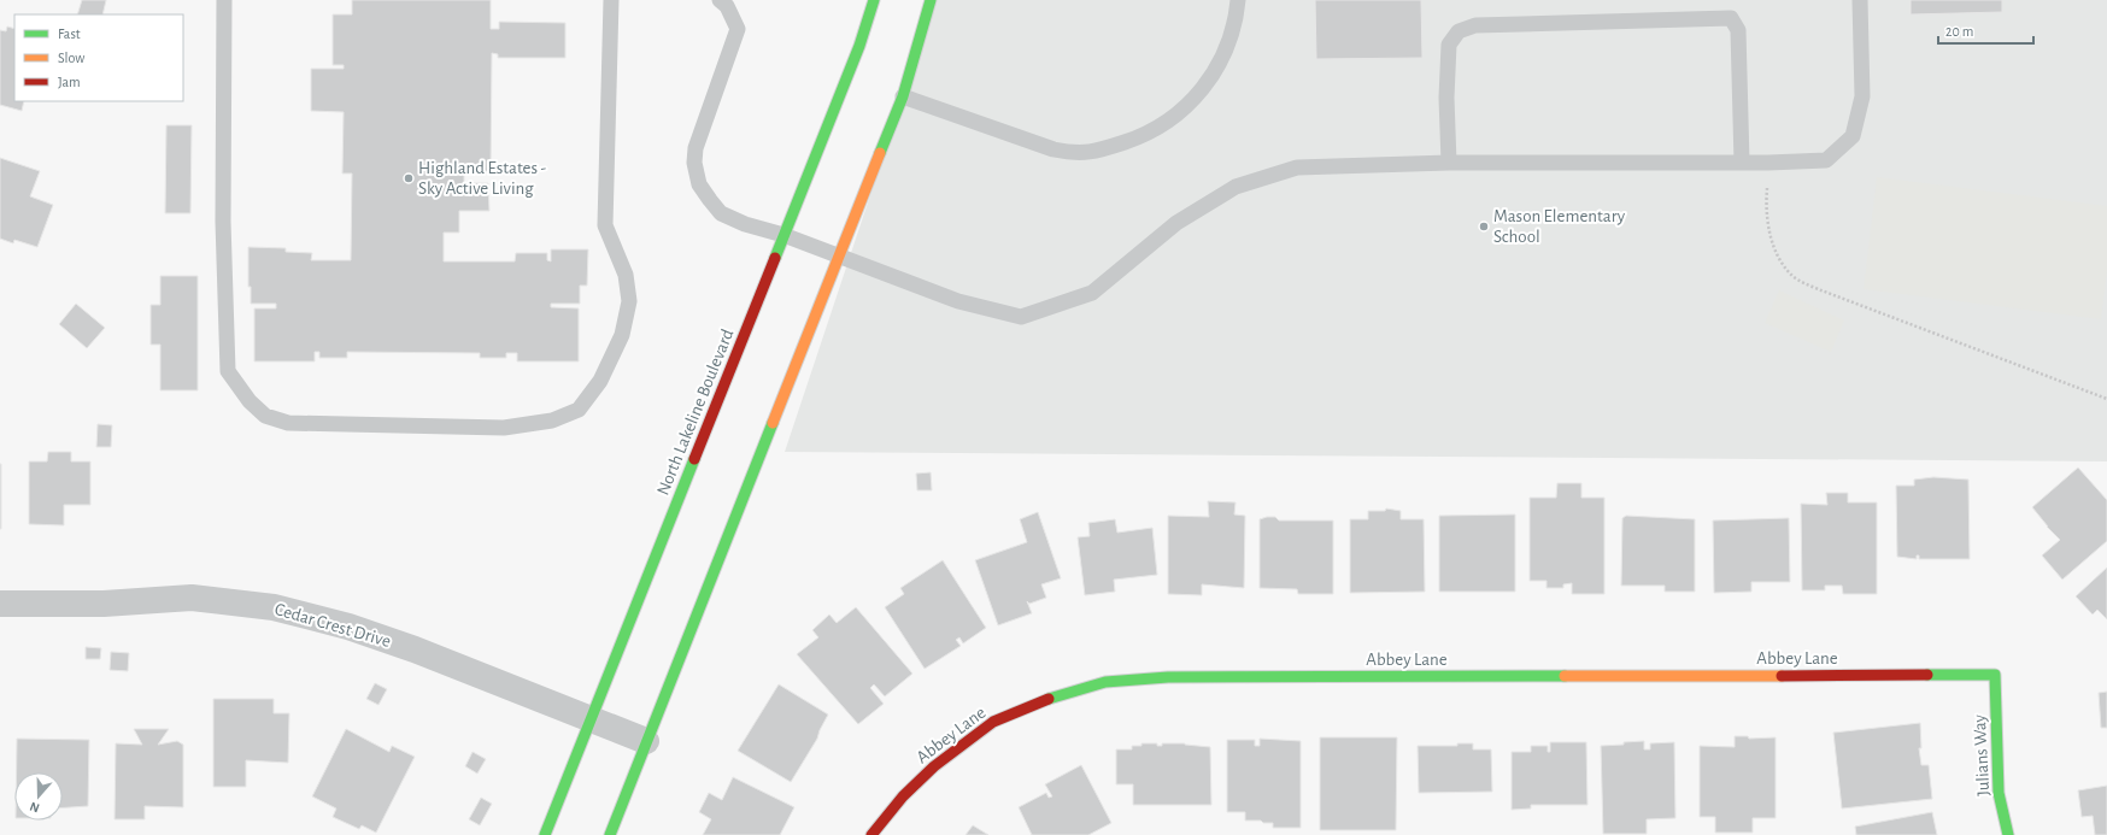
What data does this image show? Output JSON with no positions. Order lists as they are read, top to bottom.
{
  "streets": {
    "main road": ["North Lakeline Boulevard", "Abbey Lane", "Julians Way"],
    "street": ["Cedar Crest Drive"]
  },
  "crossings": [
    ["North Lakeline Boulevard", "Cedar Crest Drive"],
    ["Abbey Lane", "Julians Way"]
  ],
  "places": ["Highland Estates - Sky Active Living", "Mason Elementary School"],
  "legend": ["Fast", "Slow", "Jam"],
  "scale_bar": "20 m",
  "north": "bottom"
}
